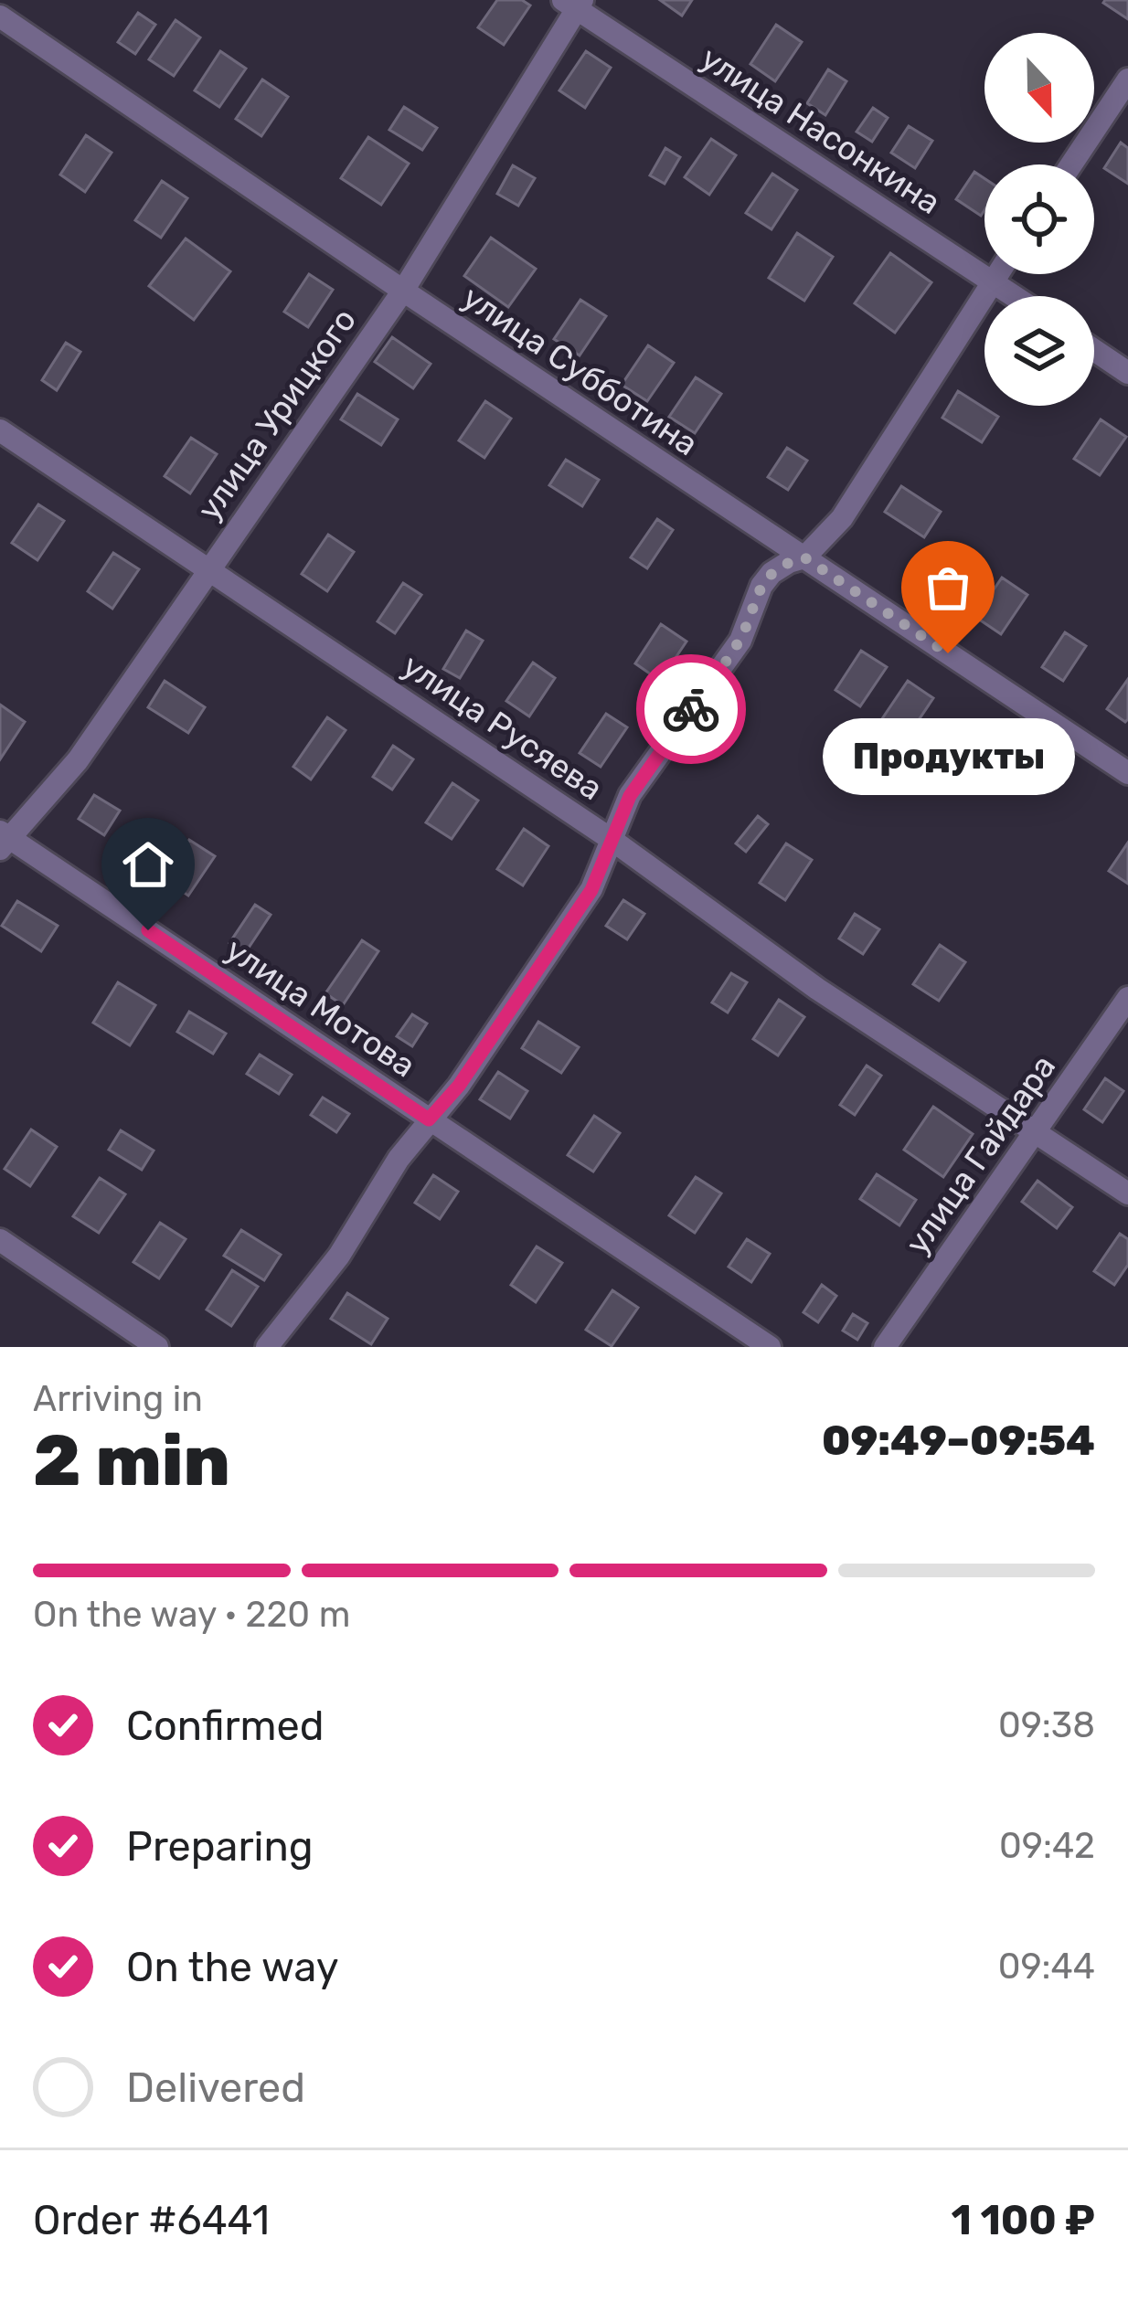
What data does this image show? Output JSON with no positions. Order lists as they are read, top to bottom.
{
  "streets": {
    "street": [
      "улица Насонкина",
      "улица Субботина",
      "улица Урицкого",
      "улица Русяева",
      "улица Мотова",
      "улица Гайдара"
    ]
  },
  "crossings": [
    ["улица Насонкина", "улица Урицкого"],
    ["улица Субботина", "улица Урицкого"],
    ["улица Урицкого", "улица Русяева"],
    ["улица Урицкого", "улица Мотова"],
    ["улица Русяева", "улица Гайдара"]
  ],
  "places": ["Продукты"],
  "north": "bottom",
  "page": {
    "bubble": "Продукты",
    "heading": ["2 min", "Arriving in", "09:49–09:54"],
    "panel": ["Order #6441", "1 100 ₽"],
    "bar": "On the way · 220 m",
    "list": [
      ["Confirmed", "09:38"],
      ["Preparing", "09:42"],
      ["On the way", "09:44"],
      "Delivered"
    ]
  }
}
